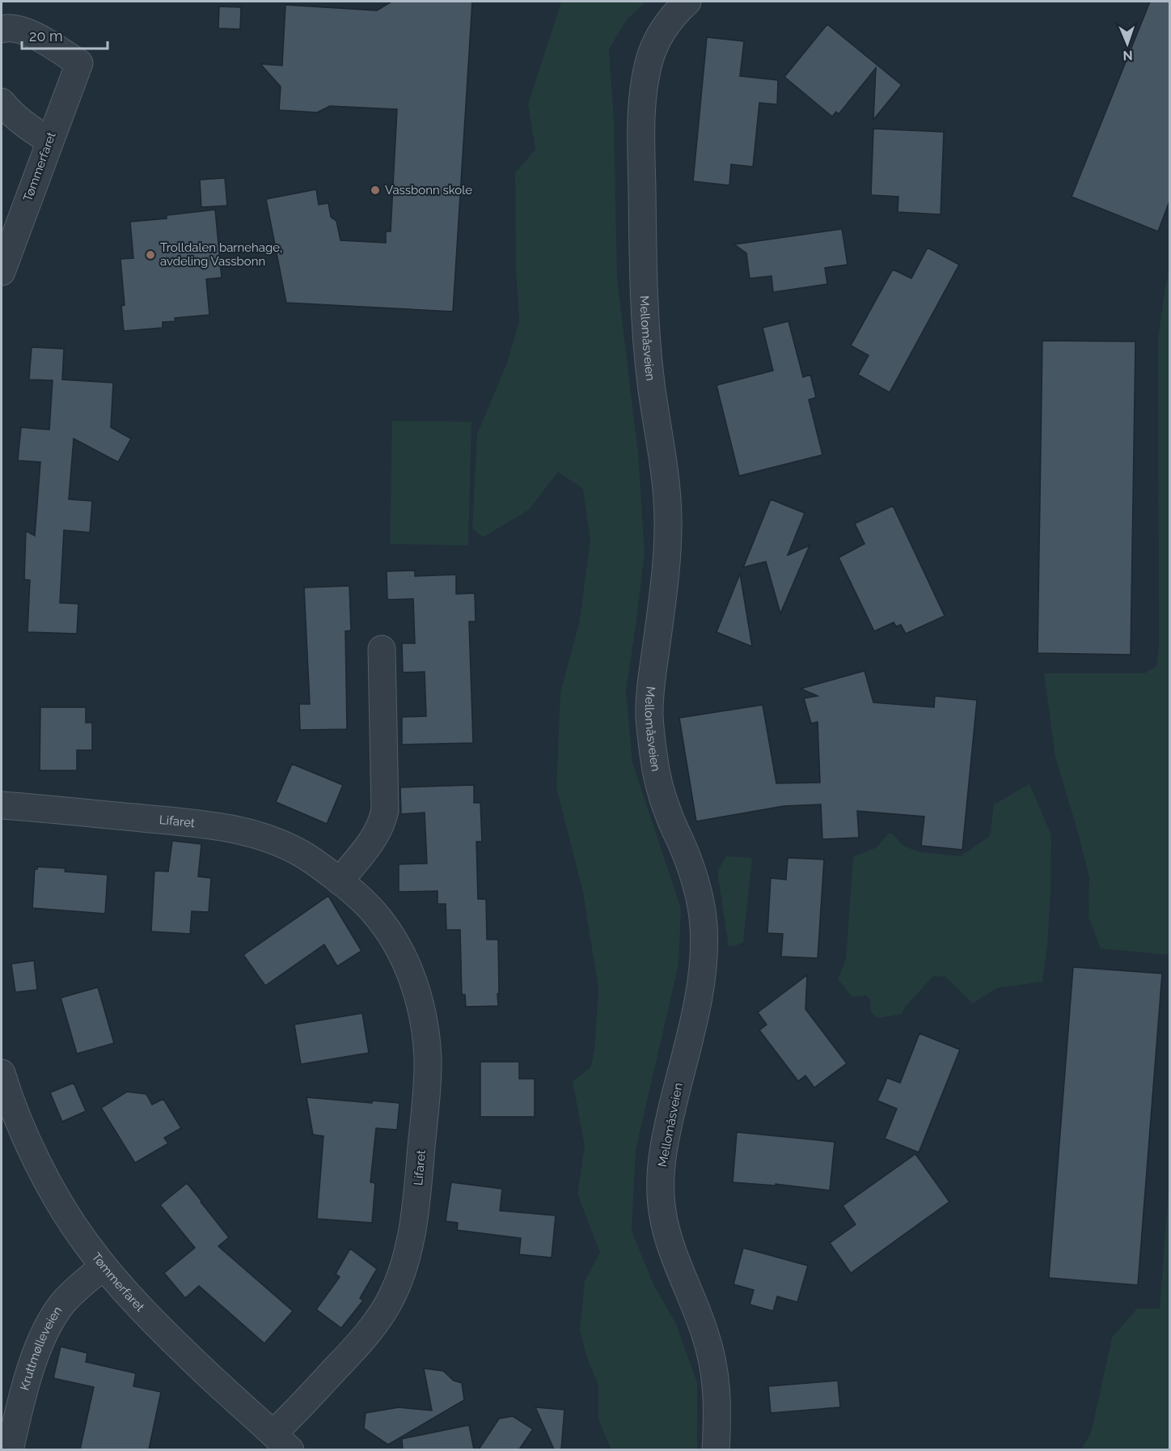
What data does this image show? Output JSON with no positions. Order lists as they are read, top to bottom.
{
  "streets": {
    "street": [
      "Tømmerfaret",
      "Mellomåsveien",
      "Lifaret",
      "Kruttmølleveien"
    ]
  },
  "crossings": [
    ["Tømmerfaret", "Lifaret"],
    ["Tømmerfaret", "Kruttmølleveien"]
  ],
  "places": ["Vassbonn skole", "Trolldalen barnehage, avdeling Vassbonn"],
  "scale_bar": "20 m",
  "north": "bottom"
}
